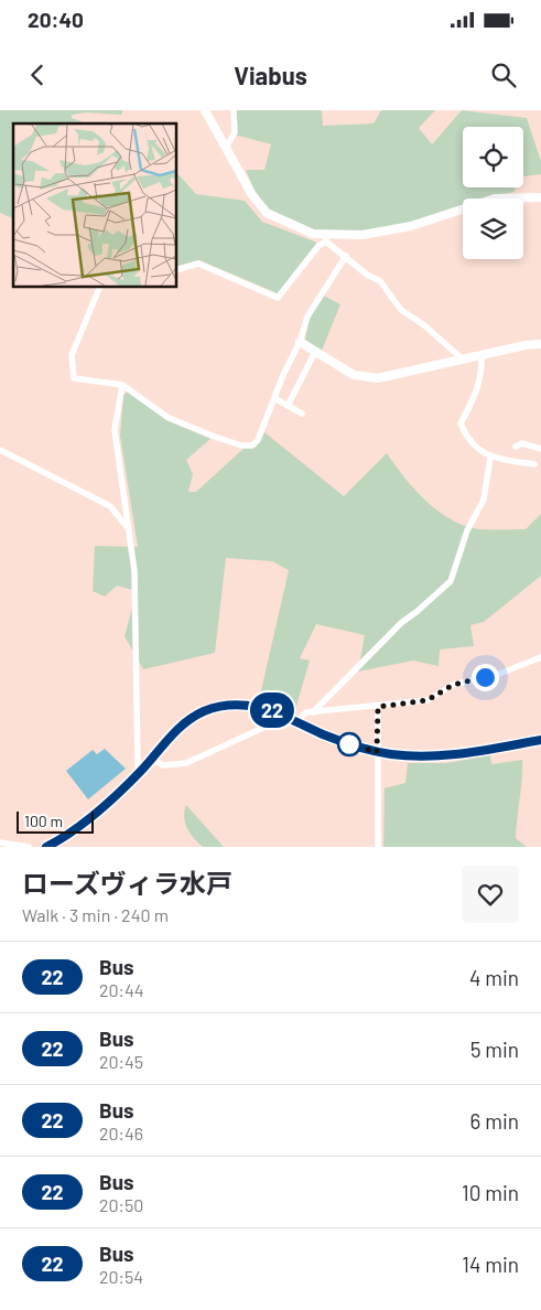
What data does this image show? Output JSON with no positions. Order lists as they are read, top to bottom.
{
  "lines": ["bus line 22"],
  "scale_bar": "100 m",
  "page": {
    "status": "20:40",
    "header": "Viabus",
    "on_map": "22",
    "scale": "100 m",
    "heading": ["ローズヴィラ水戸", "Walk · 3 min · 240 m"],
    "list": [
      {
        "mark": "22",
        "name": "Bus",
        "note": "20:44",
        "value": "4 min"
      },
      {
        "mark": "22",
        "name": "Bus",
        "note": "20:45",
        "value": "5 min"
      },
      {
        "mark": "22",
        "name": "Bus",
        "note": "20:46",
        "value": "6 min"
      },
      {
        "mark": "22",
        "name": "Bus",
        "note": "20:50",
        "value": "10 min"
      },
      {
        "mark": "22",
        "name": "Bus",
        "note": "20:54",
        "value": "14 min"
      }
    ]
  }
}
